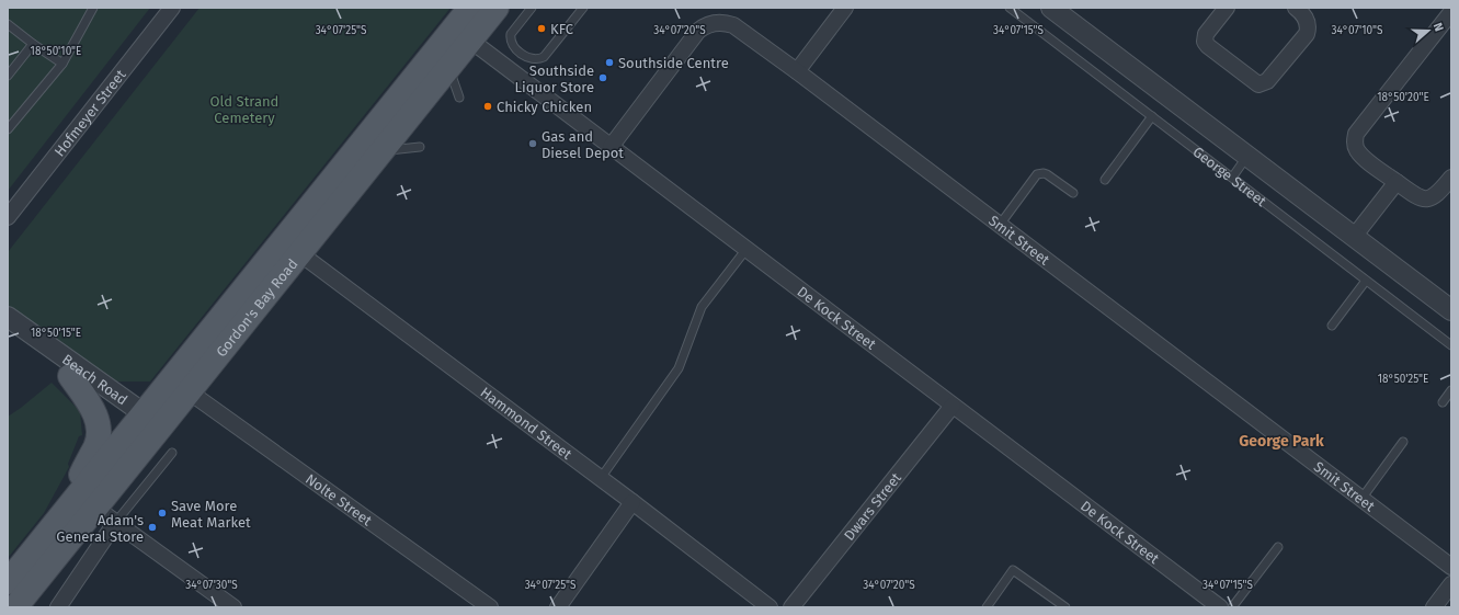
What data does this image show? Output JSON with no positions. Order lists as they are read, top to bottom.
{
  "streets": {
    "main road": ["Gordon's Bay Road"],
    "street": [
      "Hofmeyer Street",
      "George Street",
      "Smit Street",
      "De Kock Street",
      "Beach Road",
      "Hammond Street",
      "Nolte Street",
      "Dwars Street"
    ]
  },
  "crossings": [
    ["Smit Street", "De Kock Street"],
    ["Gordon's Bay Road", "De Kock Street"],
    ["Gordon's Bay Road", "Beach Road"],
    ["Gordon's Bay Road", "Hammond Street"],
    ["Gordon's Bay Road", "Nolte Street"],
    ["De Kock Street", "Dwars Street"]
  ],
  "districts": ["George Park"],
  "parks": ["Old Strand Cemetery"],
  "places": [
    "KFC",
    "Southside Centre",
    "Southside Liquor Store",
    "Chicky Chicken",
    "Gas and Diesel Depot",
    "Save More Meat Market",
    "Adam's General Store"
  ],
  "north": "right",
  "coordinates": [
    "34°07'25\"S",
    "34°07'20\"S",
    "34°07'15\"S",
    "34°07'10\"S",
    "18°50'10\"E",
    "18°50'20\"E",
    "18°50'15\"E",
    "18°50'25\"E",
    "34°07'30\"S"
  ]
}
